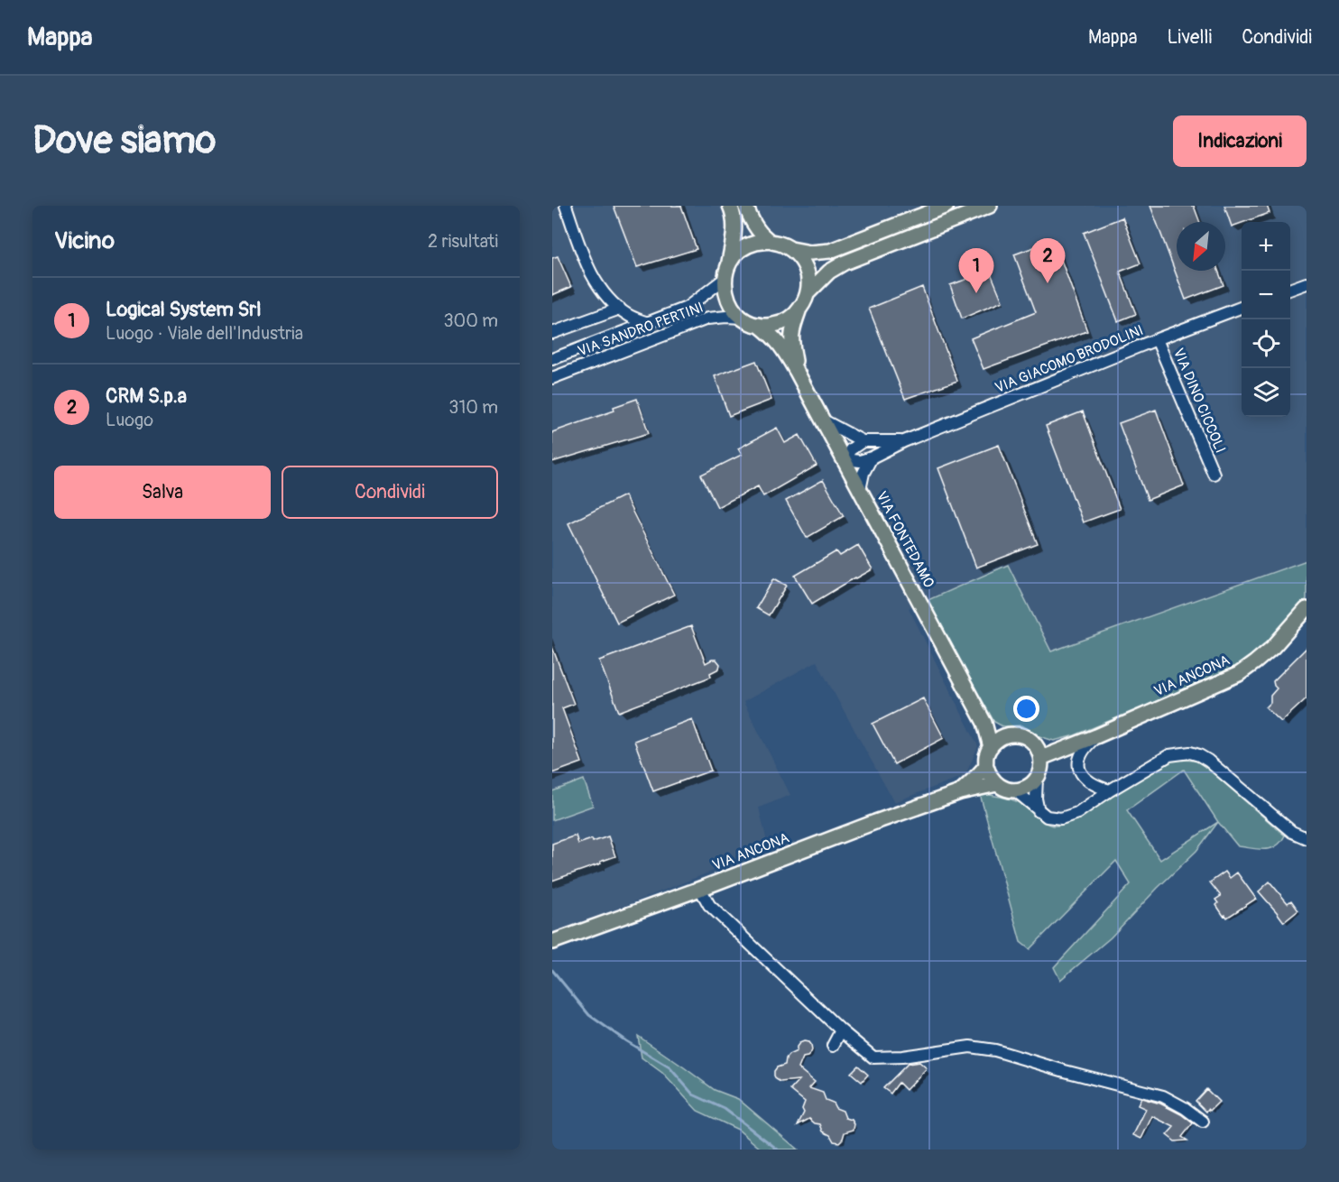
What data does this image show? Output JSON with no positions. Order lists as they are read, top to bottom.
{
  "streets": {
    "main road": ["VIA FONTEDAMO", "VIA ANCONA"],
    "street": ["VIA SANDRO PERTINI", "VIA GIACOMO BRODOLINI", "VIA DINO CICCOLI"]
  },
  "crossings": [
    ["VIA SANDRO PERTINI", "VIA FONTEDAMO"],
    ["VIA GIACOMO BRODOLINI", "VIA DINO CICCOLI"],
    ["VIA GIACOMO BRODOLINI", "VIA FONTEDAMO"],
    ["VIA FONTEDAMO", "VIA ANCONA"]
  ],
  "north": "bottom left",
  "page": {
    "header": "Mappa",
    "nav": ["Mappa", "Livelli", "Condividi"],
    "buttons": [
      "Indicazioni",
      ["Salva", "Condividi"]
    ],
    "title": "Dove siamo",
    "heading": ["Vicino", "2 risultati"],
    "map_buttons": ["+", "−"],
    "pins": ["2", "1"],
    "list": [
      {
        "mark": "1",
        "name": "Logical System Srl",
        "note": "Luogo · Viale dell'Industria",
        "value": "300 m"
      },
      {
        "mark": "2",
        "name": "CRM S.p.a",
        "note": "Luogo",
        "value": "310 m"
      }
    ]
  }
}
